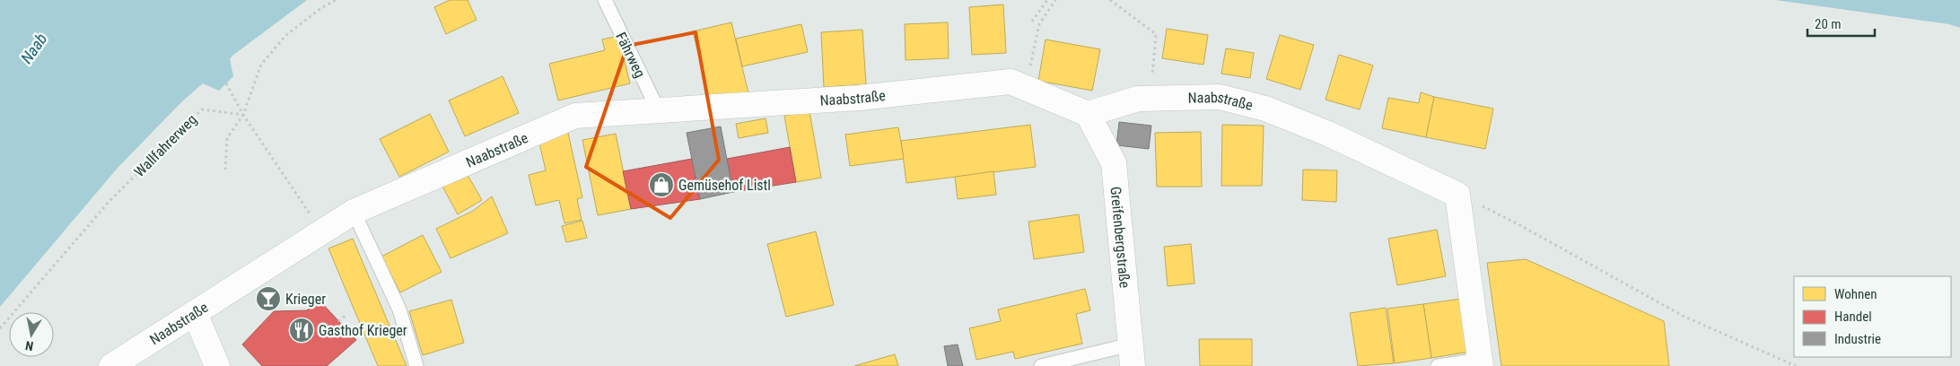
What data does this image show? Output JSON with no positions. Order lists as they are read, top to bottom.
{
  "streets": {
    "street": ["Naabstraße", "Greifenbergstraße"],
    "lane": ["Fährweg"],
    "path": ["Wallfahrerweg"]
  },
  "crossings": [
    ["Fährweg", "Naabstraße"],
    ["Naabstraße", "Greifenbergstraße"]
  ],
  "water": ["Naab"],
  "places": {
    "shop": ["Gemüsehof Listl"],
    "bar": ["Krieger"],
    "restaurant": ["Gasthof Krieger"]
  },
  "legend": ["Wohnen", "Handel", "Industrie"],
  "scale_bar": "20 m",
  "north": "bottom"
}
